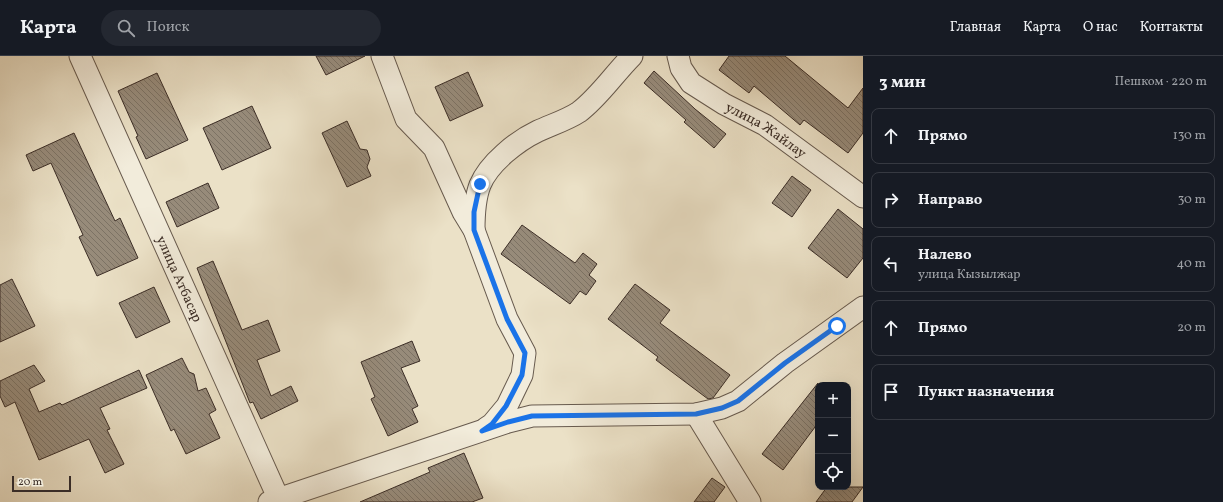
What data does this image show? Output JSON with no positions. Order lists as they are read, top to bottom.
{
  "streets": {
    "street": ["улица Жайлау", "улица Атбасар"]
  },
  "scale_bar": "20 m",
  "page": {
    "header": "Карта",
    "search": "Поиск",
    "nav": [
      "Главная",
      "Карта",
      "О нас",
      "Контакты"
    ],
    "heading": ["3 мин", "Пешком · 220 m"],
    "list": [
      ["Прямо", "130 m"],
      ["Направо", "30 m"],
      ["Налево", "улица Кызылжар", "40 m"],
      ["Прямо", "20 m"],
      "Пункт назначения"
    ],
    "map_buttons": ["+", "−"],
    "scale": "20 m"
  }
}
